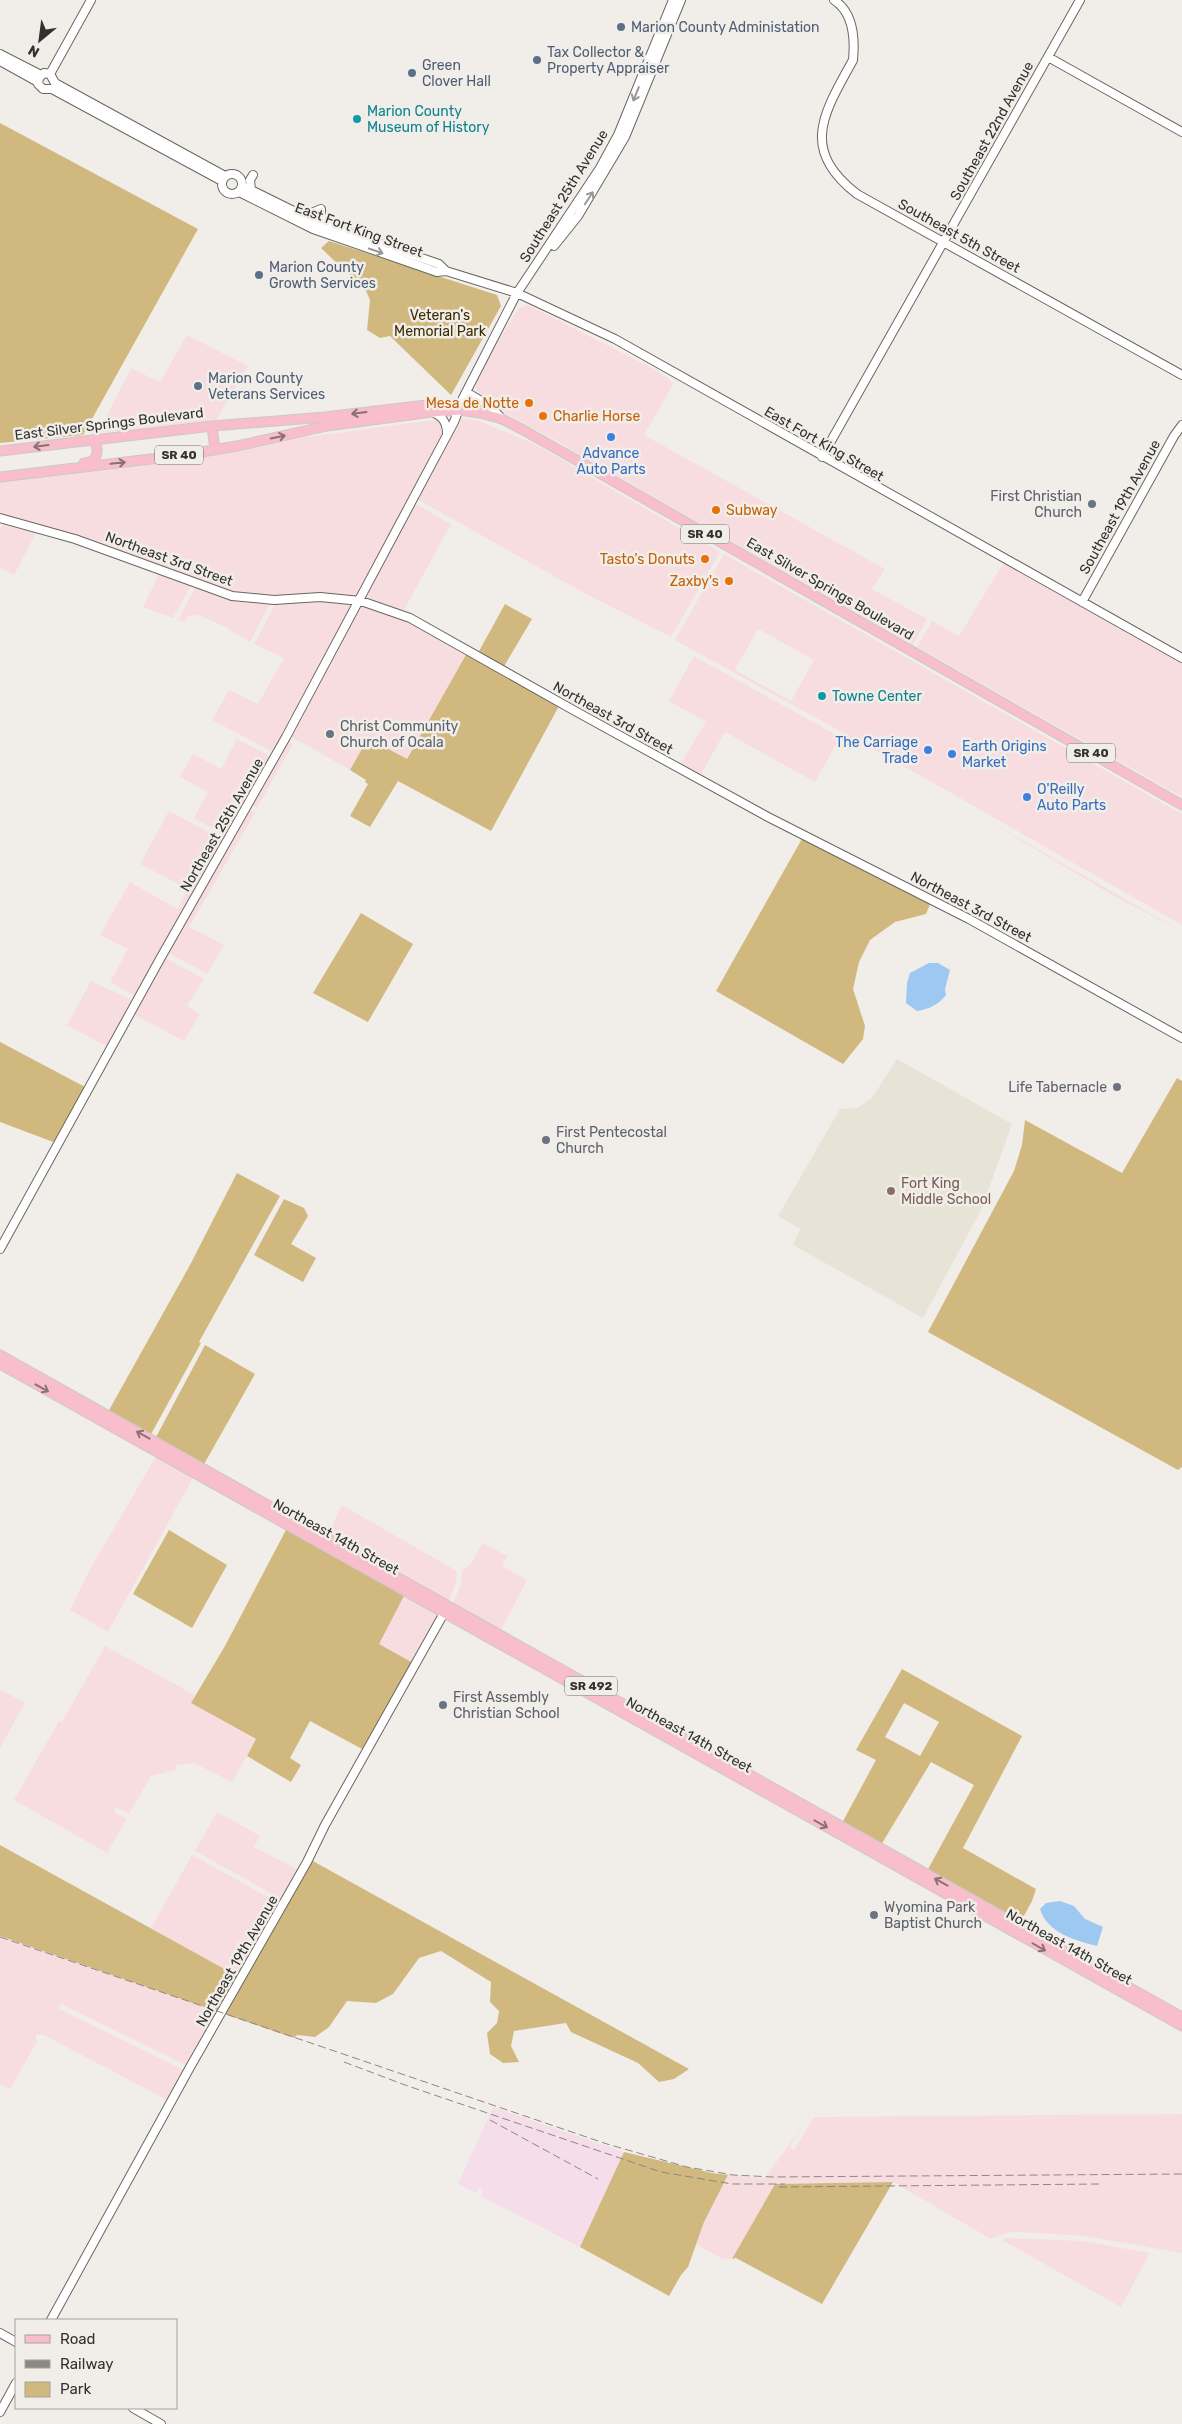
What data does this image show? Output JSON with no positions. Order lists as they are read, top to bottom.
{
  "streets": {
    "main road": [
      "East Silver Springs Boulevard",
      "SR 40",
      "Northeast 14th Street",
      "SR 492"
    ],
    "street": [
      "Southeast 22nd Avenue",
      "Southeast 25th Avenue",
      "East Fort King Street",
      "Southeast 5th Street",
      "Southeast 19th Avenue",
      "Northeast 3rd Street",
      "Northeast 25th Avenue",
      "Northeast 19th Avenue"
    ]
  },
  "crossings": [
    ["Southeast 22nd Avenue", "East Fort King Street"],
    ["Southeast 22nd Avenue", "Southeast 5th Street"],
    ["Southeast 25th Avenue", "East Fort King Street"],
    ["Southeast 25th Avenue", "East Silver Springs Boulevard"],
    ["Southeast 25th Avenue", "Northeast 25th Avenue"],
    ["East Fort King Street", "Southeast 19th Avenue"],
    ["East Silver Springs Boulevard", "Northeast 25th Avenue"],
    ["Northeast 3rd Street", "Northeast 25th Avenue"],
    ["Northeast 14th Street", "Northeast 19th Avenue"]
  ],
  "parks": ["Veteran's Memorial Park"],
  "places": [
    "Marion County Administation",
    "Tax Collector & Property Appraiser",
    "Green Clover Hall",
    "Marion County Museum of History",
    "Marion County Growth Services",
    "Marion County Veterans Services",
    "Mesa de Notte",
    "Charlie Horse",
    "Advance Auto Parts",
    "First Christian Church",
    "Subway",
    "Tasto's Donuts",
    "Zaxby's",
    "Towne Center",
    "Christ Community Church of Ocala",
    "The Carriage Trade",
    "Earth Origins Market",
    "O'Reilly Auto Parts",
    "Life Tabernacle",
    "First Pentecostal Church",
    "Fort King Middle School",
    "First Assembly Christian School",
    "Wyomina Park Baptist Church"
  ],
  "legend": ["Road", "Railway", "Park"],
  "north": "bottom left"
}
